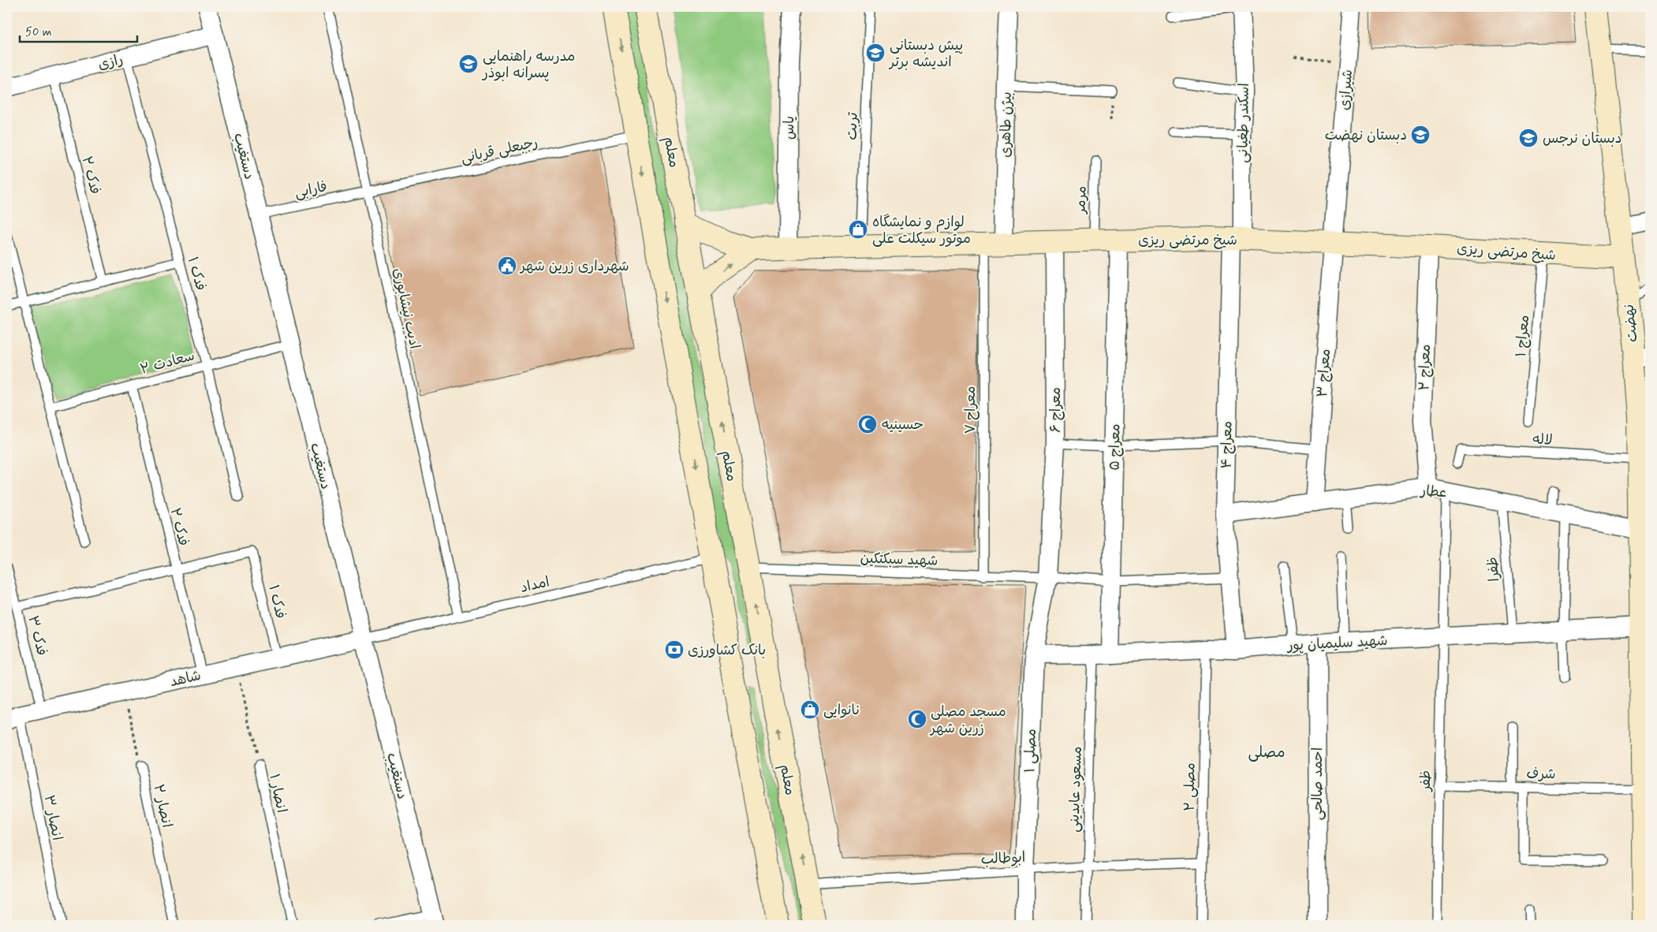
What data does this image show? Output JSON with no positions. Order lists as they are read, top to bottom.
{
  "streets": {
    "street": [
      "رازی",
      "شیرازی",
      "اسکندر طغیانی",
      "بیژن طاهری",
      "یاس",
      "معلم",
      "دستغیب",
      "شیخ مرتضی ریزی",
      "نهضت",
      "معراج ۲",
      "معراج ۳",
      "معراج ۶",
      "معراج ۴",
      "معراج ۵",
      "عطار",
      "شهید سلیمیان پور",
      "شاهد",
      "مصلی ۱",
      "احمد صالحی"
    ],
    "lane": [
      "تربت",
      "رجبعلی قربانی",
      "فدک ۲",
      "فارابی",
      "مرمر",
      "فدک ۱",
      "ادیب نیشابوری",
      "معراج ۱",
      "سعادت ۲",
      "معراح ۷",
      "لاله",
      "شهید سبکتکین",
      "ظفرا",
      "امداد",
      "فدک ۳",
      "شرف",
      "ظفر",
      "مصلی ۲",
      "مسعود عابدینی",
      "انصار ۱",
      "انصار ۲",
      "انصار ۳",
      "ابوطالب"
    ]
  },
  "crossings": [
    ["رازی", "دستغیب"],
    ["رازی", "فدک ۲"],
    ["رازی", "فدک ۱"],
    ["شیرازی", "شیخ مرتضی ریزی"],
    ["شیرازی", "معراج ۳"],
    ["اسکندر طغیانی", "شیخ مرتضی ریزی"],
    ["اسکندر طغیانی", "معراج ۴"],
    ["بیژن طاهری", "شیخ مرتضی ریزی"],
    ["بیژن طاهری", "معراح ۷"],
    ["تربت", "شیخ مرتضی ریزی"],
    ["یاس", "شیخ مرتضی ریزی"],
    ["رجبعلی قربانی", "فارابی"],
    ["رجبعلی قربانی", "ادیب نیشابوری"],
    ["معلم", "شیخ مرتضی ریزی"],
    ["معلم", "شهید سبکتکین"],
    ["معلم", "ابوطالب"],
    ["دستغیب", "فارابی"],
    ["دستغیب", "سعادت ۲"],
    ["دستغیب", "امداد"],
    ["دستغیب", "شاهد"],
    ["فدک ۲", "فدک ۱"],
    ["فدک ۲", "سعادت ۲"],
    ["فدک ۲", "شاهد"],
    ["فارابی", "ادیب نیشابوری"],
    ["مرمر", "شیخ مرتضی ریزی"],
    ["شیخ مرتضی ریزی", "نهضت"],
    ["شیخ مرتضی ریزی", "معراج ۱"],
    ["شیخ مرتضی ریزی", "معراج ۲"],
    ["شیخ مرتضی ریزی", "معراج ۳"],
    ["شیخ مرتضی ریزی", "معراح ۷"],
    ["شیخ مرتضی ریزی", "معراج ۶"],
    ["شیخ مرتضی ریزی", "معراج ۴"],
    ["شیخ مرتضی ریزی", "معراج ۵"],
    ["فدک ۱", "سعادت ۲"],
    ["فدک ۱", "شاهد"],
    ["ادیب نیشابوری", "امداد"],
    ["نهضت", "لاله"],
    ["نهضت", "عطار"],
    ["نهضت", "شهید سلیمیان پور"],
    ["نهضت", "شرف"],
    ["معراج ۲", "عطار"],
    ["معراج ۳", "عطار"],
    ["معراح ۷", "شهید سبکتکین"],
    ["معراج ۶", "شهید سبکتکین"],
    ["معراج ۶", "مصلی ۱"],
    ["معراج ۴", "عطار"],
    ["معراج ۴", "شهید سبکتکین"],
    ["معراج ۴", "شهید سلیمیان پور"],
    ["معراج ۵", "شهید سبکتکین"],
    ["معراج ۵", "شهید سلیمیان پور"],
    ["معراج ۵", "مسعود عابدینی"],
    ["عطار", "ظفرا"],
    ["عطار", "ظفر"],
    ["شهید سبکتکین", "مصلی ۱"],
    ["ظفرا", "شهید سلیمیان پور"],
    ["امداد", "شاهد"],
    ["فدک ۳", "شاهد"],
    ["شهید سلیمیان پور", "مصلی ۱"],
    ["شهید سلیمیان پور", "ظفر"],
    ["شهید سلیمیان پور", "احمد صالحی"],
    ["شهید سلیمیان پور", "مصلی ۲"],
    ["شهید سلیمیان پور", "مسعود عابدینی"],
    ["شاهد", "انصار ۱"],
    ["شاهد", "انصار ۳"],
    ["مصلی ۱", "ابوطالب"],
    ["شرف", "ظفر"],
    ["مصلی ۲", "ابوطالب"],
    ["مسعود عابدینی", "ابوطالب"]
  ],
  "districts": ["مصلی"],
  "places": {
    "school or university": [
      "پیش دبستانی اندیشه برتر",
      "مدرسه راهنمایی پسرانه ابوذر",
      "دبستان نهضت",
      "دبستان نرجس"
    ],
    "shop": ["لوازم و نمایشگاه موتور سیکلت علی", "نانوایی"],
    "public building": ["شهرداری زرین شهر"],
    "mosque": ["حسینیه", "مسجد مصلی زرین شهر"],
    "bank": ["بانک کشاورزی"]
  },
  "scale_bar": "50 m"
}
